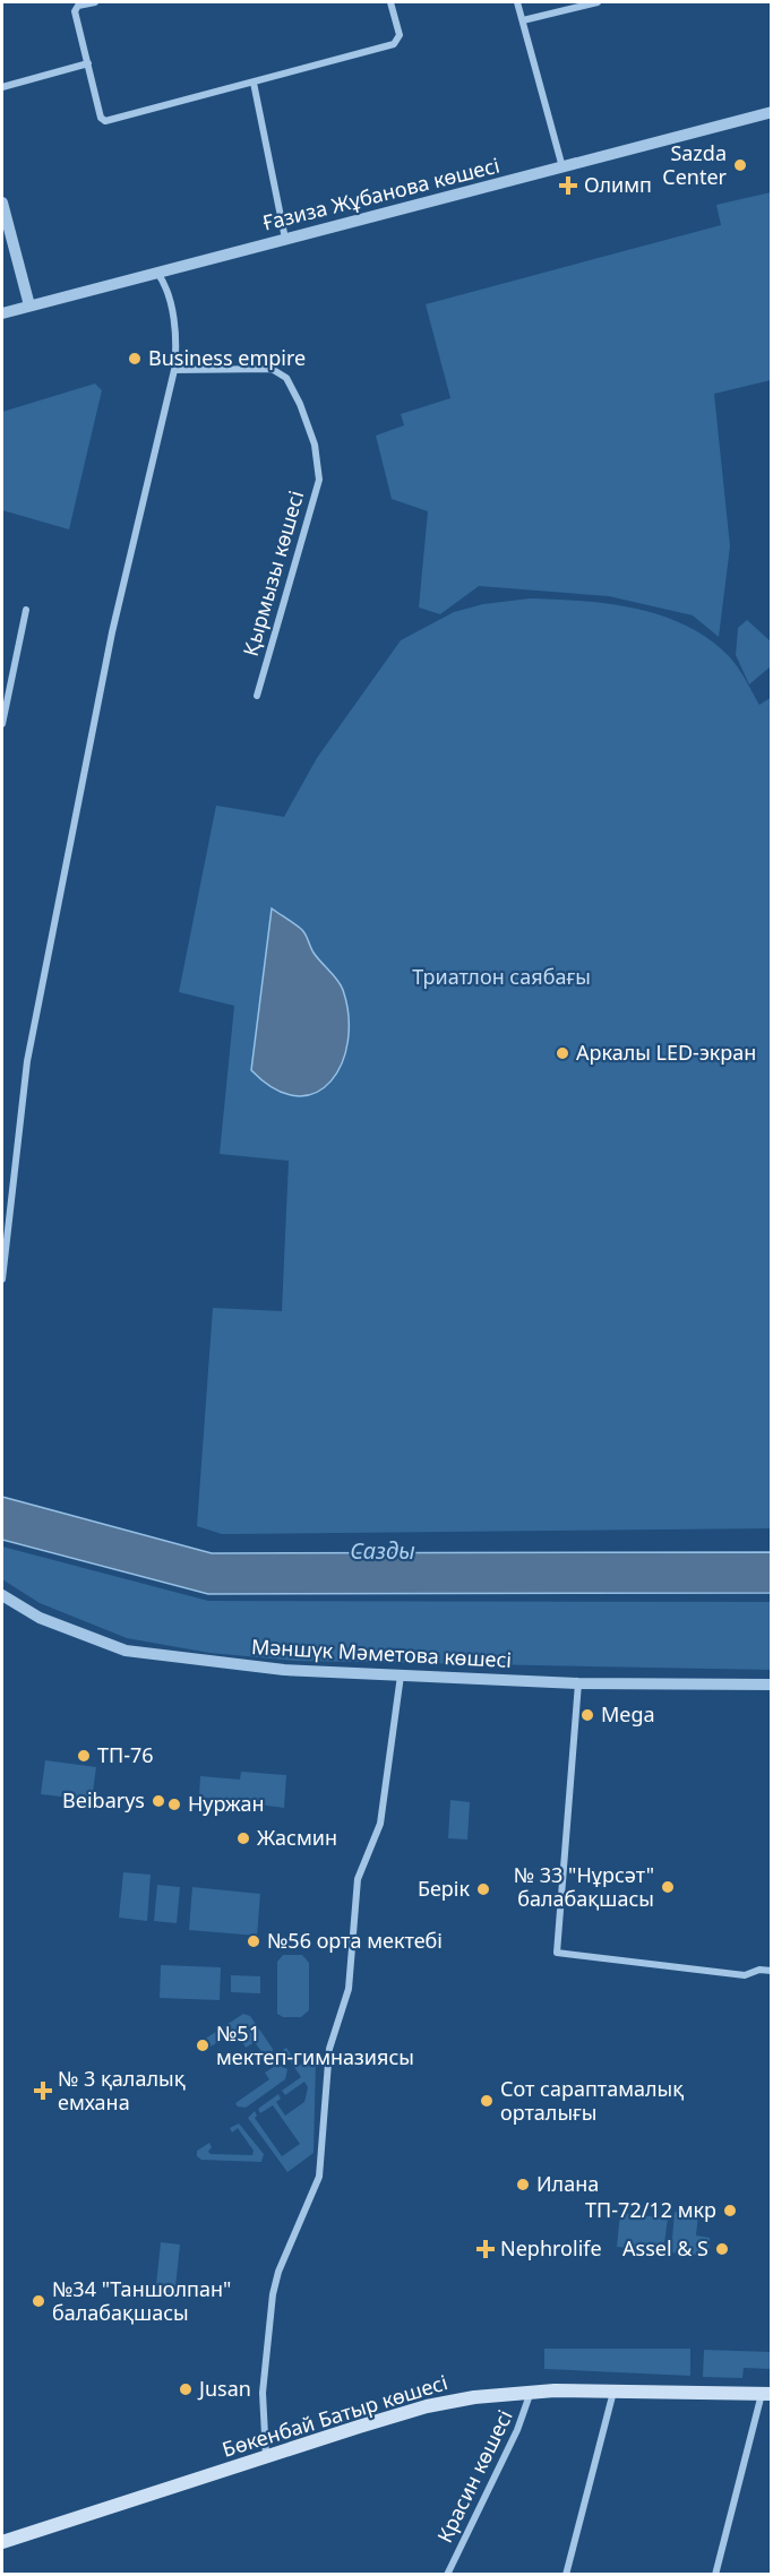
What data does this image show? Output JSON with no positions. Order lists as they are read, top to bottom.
{
  "streets": {
    "main road": ["Бөкенбай Батыр көшесі"],
    "street": [
      "Ғазиза Жұбанова көшесі",
      "Қырмызы көшесі",
      "Мәншүк Мәметова көшесі",
      "Красин көшесі"
    ]
  },
  "crossings": [
    ["Бөкенбай Батыр көшесі", "Красин көшесі"]
  ],
  "water": ["Сазды"],
  "parks": ["Триатлон саябағы"],
  "places": {
    "other": [
      "Sazda Center",
      "Business empire",
      "Аркалы LED-экран",
      "Mega",
      "ТП-76",
      "Beibarys",
      "Нуржан",
      "Жасмин",
      "№ 33 \"Нұрсәт\" балабақшасы",
      "Берік",
      "№56 орта мектебі",
      "№51 мектеп-гимназиясы",
      "Сот сараптамалық орталығы",
      "Илана",
      "ТП-72/12 мкр",
      "Assel & S",
      "№34 \"Таншолпан\" балабақшасы",
      "Jusan"
    ],
    "health": ["Олимп", "№ 3 қалалық емхана", "Nephrolife"]
  }
}
